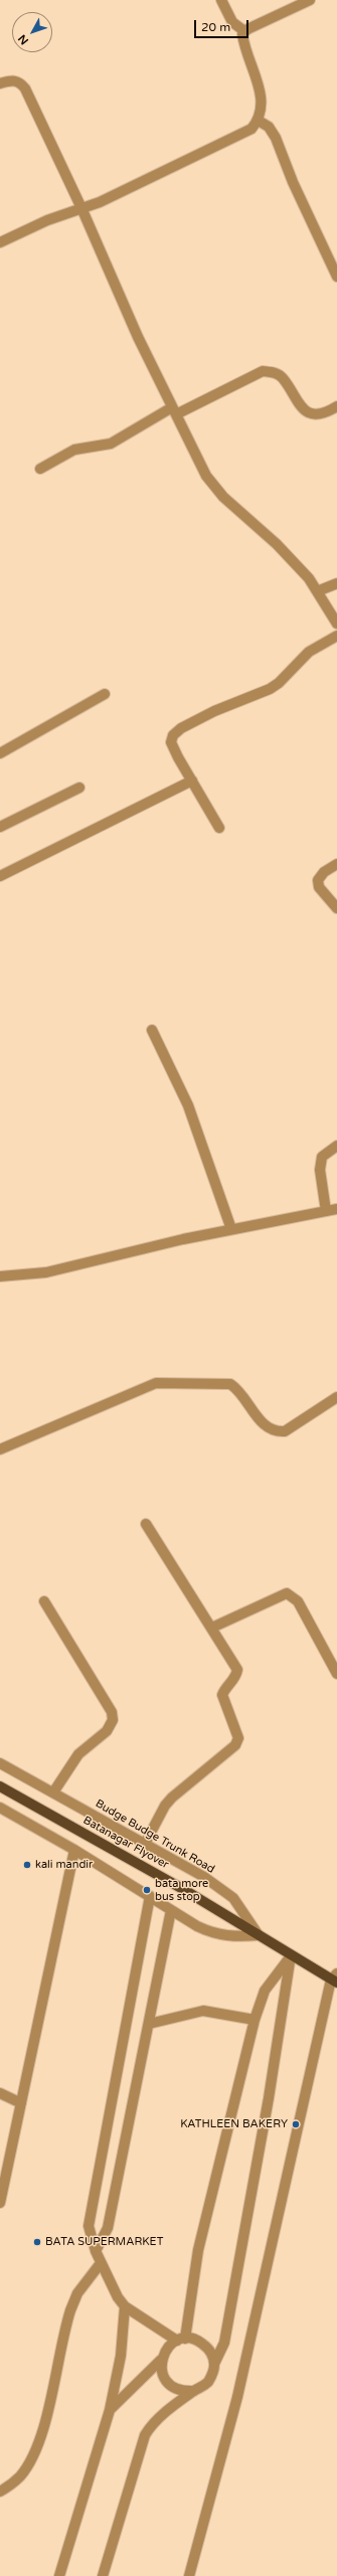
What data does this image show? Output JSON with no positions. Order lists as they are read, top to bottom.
{
  "streets": {
    "main road": ["Batanagar Flyover"],
    "street": ["Budge Budge Trunk Road"]
  },
  "crossings": [
    ["Budge Budge Trunk Road", "Batanagar Flyover"]
  ],
  "places": [
    "kali mandir",
    "bata more bus stop",
    "KATHLEEN BAKERY",
    "BATA SUPERMARKET"
  ],
  "scale_bar": "20 m",
  "north": "bottom left"
}
